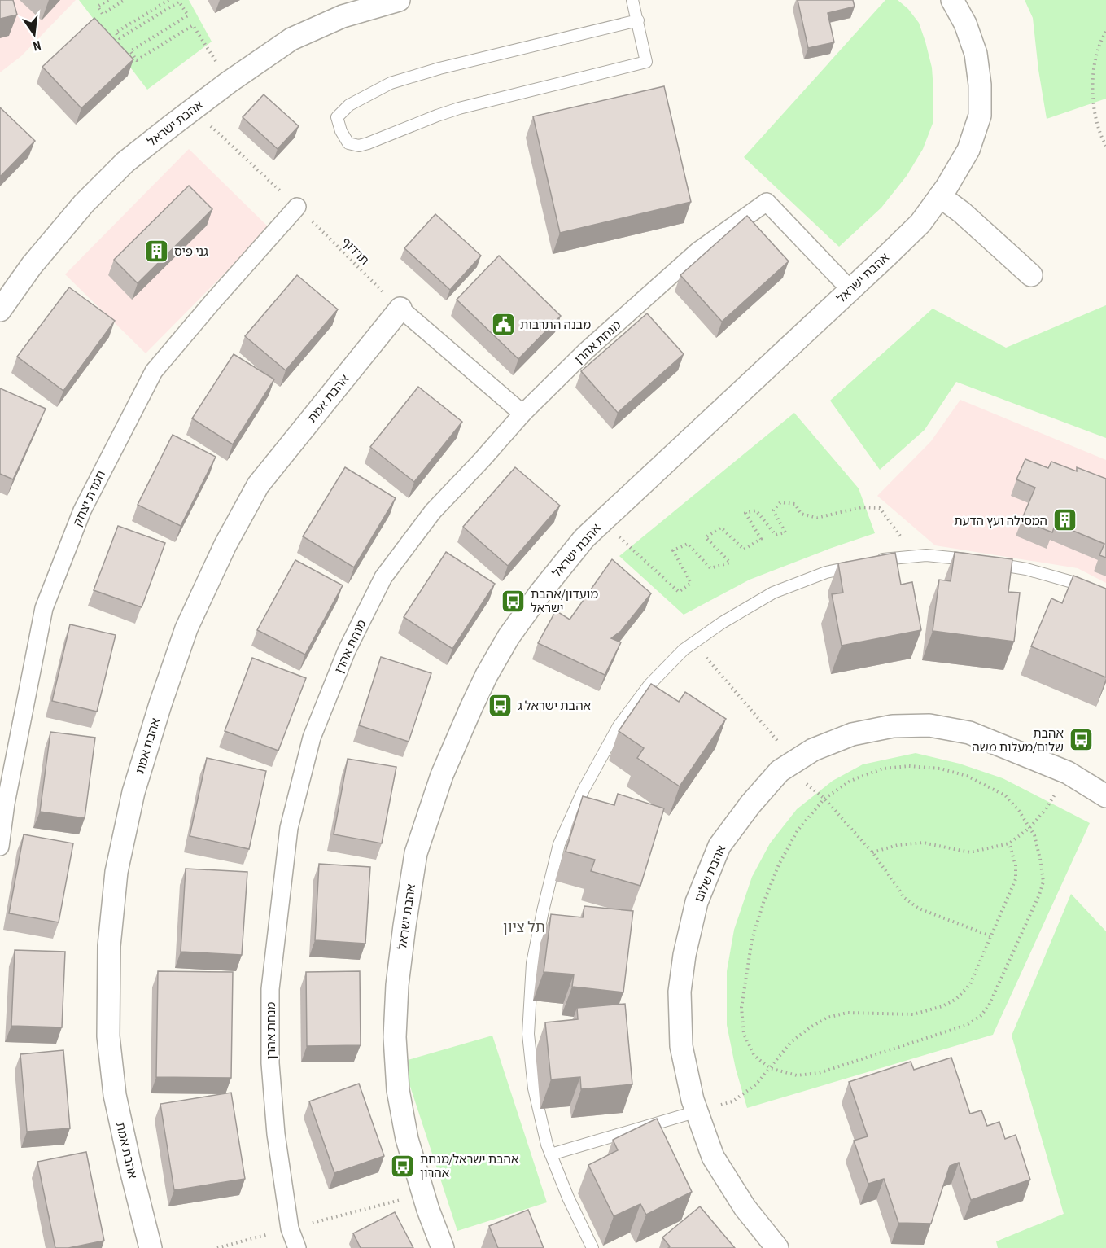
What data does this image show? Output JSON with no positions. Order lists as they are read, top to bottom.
{
  "streets": {
    "street": [
      "אהבת ישראל",
      "מנחת אהרן",
      "אהבת אמת",
      "חמדת יצחק",
      "אהבת שלום"
    ],
    "path": ["תרדוף"]
  },
  "crossings": [
    ["אהבת ישראל", "תרדוף"],
    ["אהבת ישראל", "מנחת אהרן"],
    ["תרדוף", "אהבת אמת"],
    ["תרדוף", "חמדת יצחק"]
  ],
  "districts": ["תל ציון"],
  "places": {
    "building": ["גני פיס", "המסילה ועץ הדעת"],
    "public building": ["מבנה התרבות"],
    "bus stop": [
      "מועדון/אהבת ישראל",
      "אהבת ישראל ג",
      "אהבת שלום/מעלות משה",
      "אהבת ישראל/מנחת אהרון"
    ]
  },
  "north": "bottom"
}
